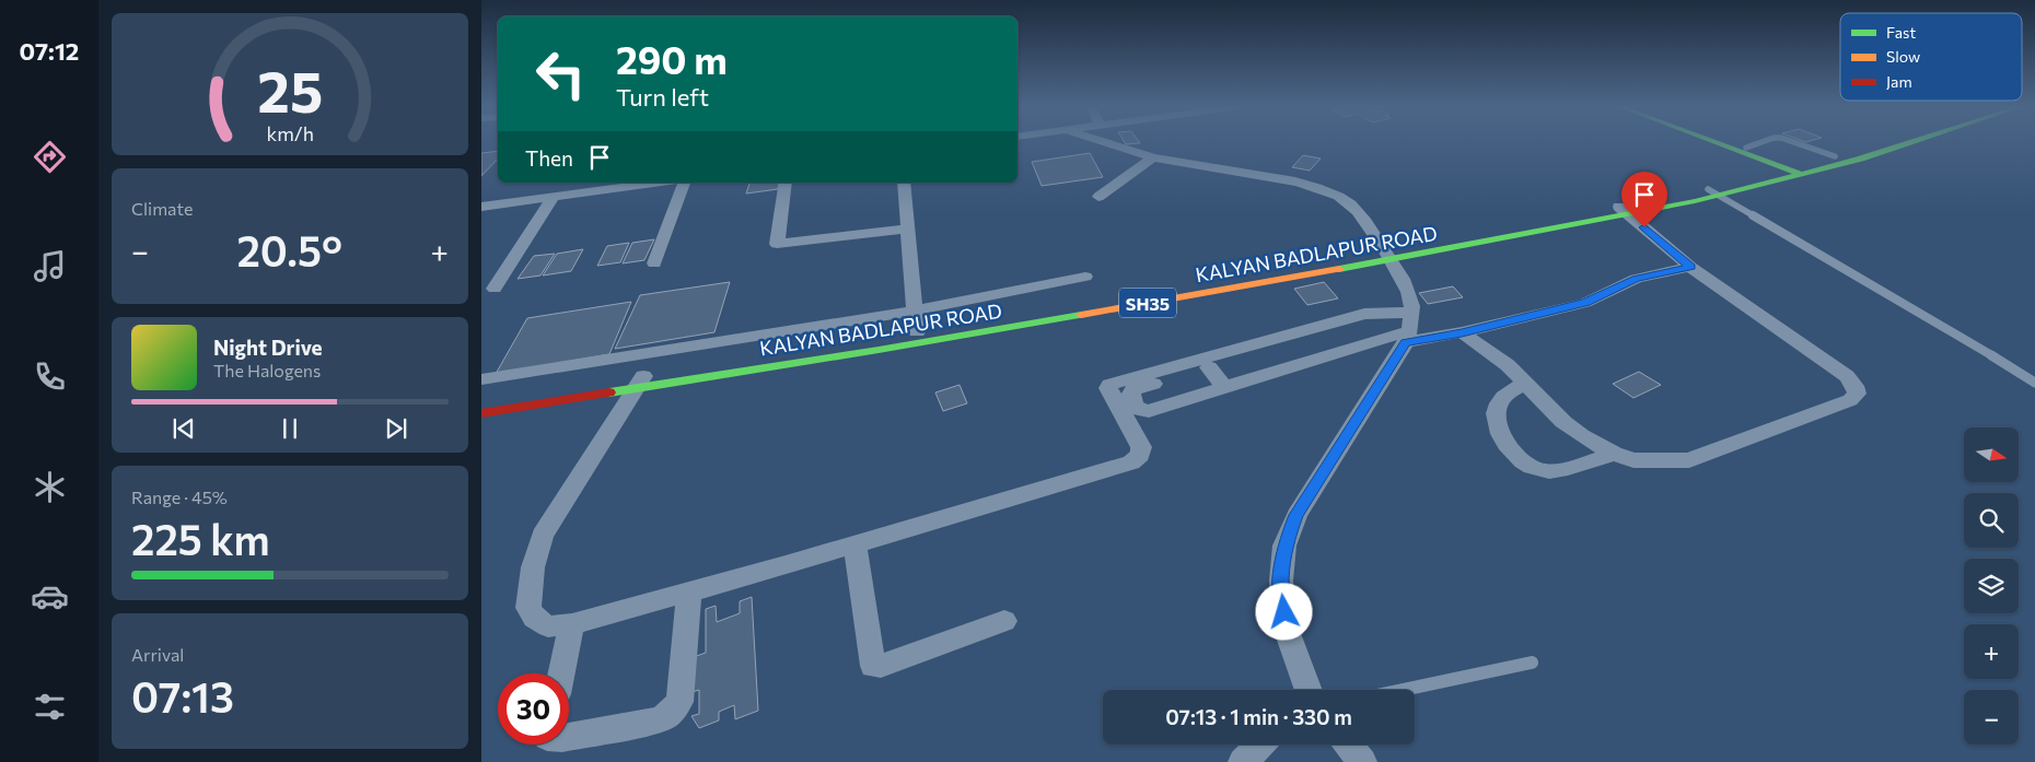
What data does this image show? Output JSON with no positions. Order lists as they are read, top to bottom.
{
  "streets": {
    "main road": ["KALYAN BADLAPUR ROAD", "SH35"]
  },
  "legend": ["Fast", "Slow", "Jam"],
  "north": "right",
  "page": {
    "tabs": "07:12",
    "turn": ["290 m", "Turn left"],
    "then": "Then",
    "tile": [
      "Climate",
      ["Range · 45%", "225 km"],
      ["Arrival", "07:13"]
    ],
    "heat": ["−", "20.5°", "+"],
    "song": ["Night Drive", "The Halogens"],
    "map_buttons": ["+", "−"],
    "limit": "30",
    "trip": "07:13 · 1 min · 330 m",
    "gauge": ["25", "km/h"]
  }
}
